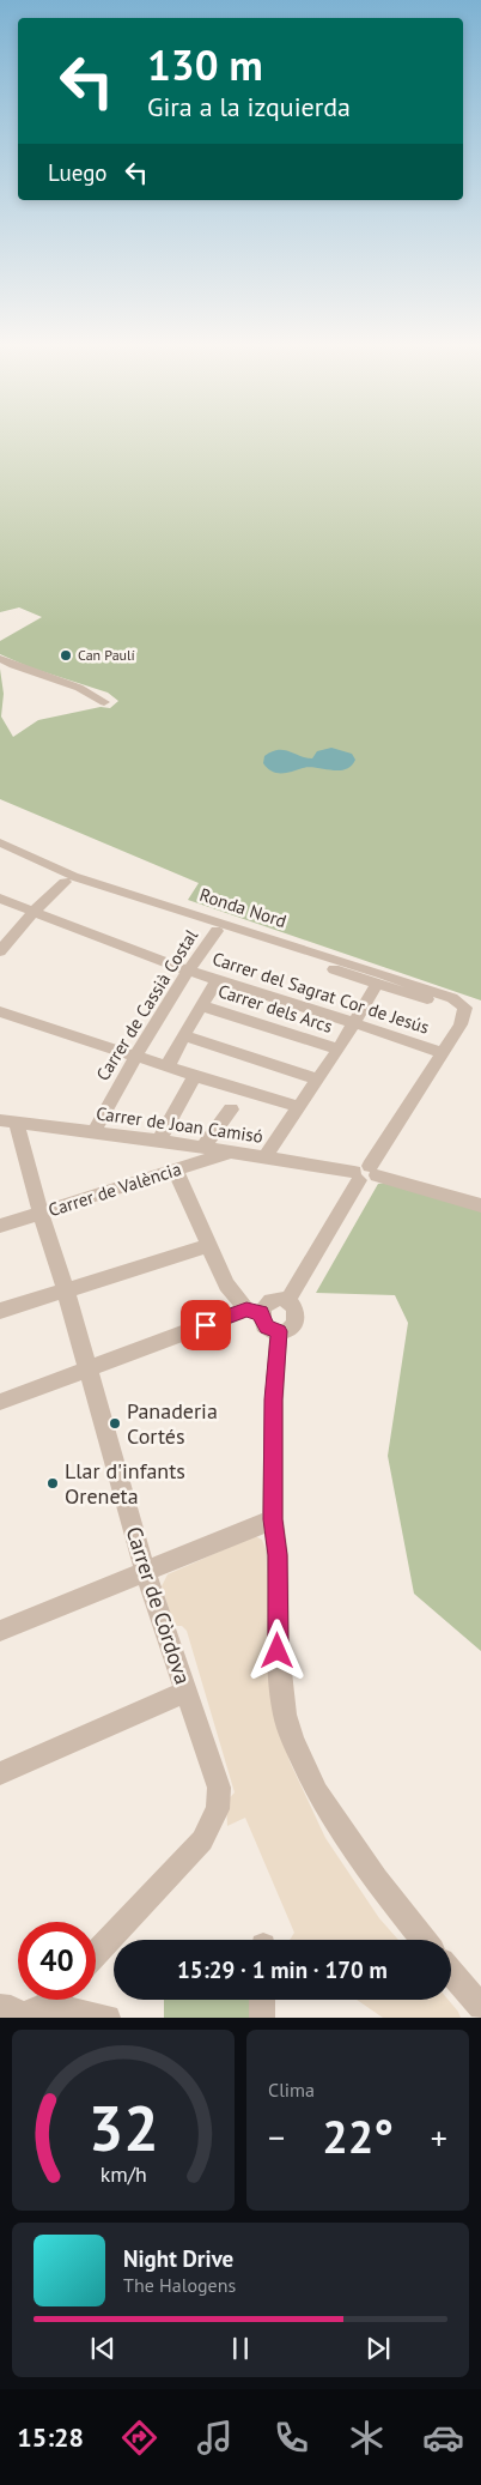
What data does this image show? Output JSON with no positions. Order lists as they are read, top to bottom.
{
  "streets": {
    "street": [
      "Ronda Nord",
      "Carrer del Sagrat Cor de Jesús",
      "Carrer de Cassià Costal",
      "Carrer dels Arcs",
      "Carrer de Joan Camisó",
      "Carrer de València",
      "Carrer de Còrdova"
    ]
  },
  "crossings": [
    ["Ronda Nord", "Carrer de Cassià Costal"],
    ["Carrer del Sagrat Cor de Jesús", "Carrer de Cassià Costal"],
    ["Carrer de Cassià Costal", "Carrer de Joan Camisó"],
    ["Carrer de Joan Camisó", "Carrer de València"],
    ["Carrer de Joan Camisó", "Carrer de Còrdova"],
    ["Carrer de València", "Carrer de Còrdova"]
  ],
  "places": ["Can Paulí", "Panaderia Cortés", "Llar d'infants Oreneta"],
  "page": {
    "turn": ["130 m", "Gira a la izquierda"],
    "then": "Luego",
    "limit": "40",
    "trip": "15:29 · 1 min · 170 m",
    "tile": "Clima",
    "heat": ["−", "22°", "+"],
    "song": ["Night Drive", "The Halogens"],
    "tabs": "15:28",
    "gauge": ["32", "km/h"]
  }
}
